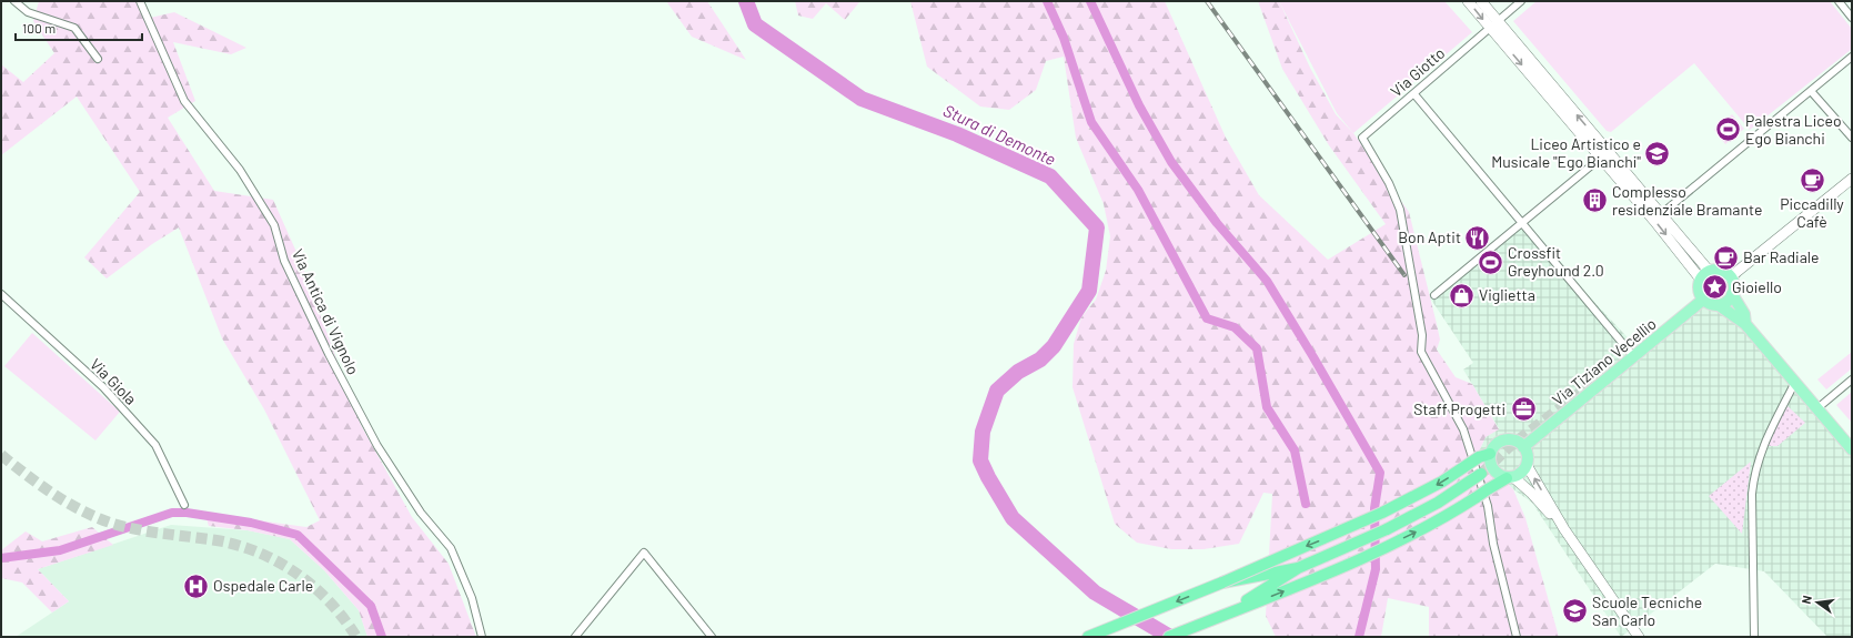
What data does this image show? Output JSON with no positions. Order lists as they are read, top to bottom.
{
  "streets": {
    "main road": ["Via Tiziano Vecellio"],
    "street": ["Via Giotto", "Via Antica di Vignolo", "Via Giola"]
  },
  "water": ["Stura di Demonte"],
  "places": {
    "sports": ["Palestra Liceo Ego Bianchi", "Crossfit Greyhound 2.0"],
    "school or university": ["Liceo Artistico e Musicale \"Ego Bianchi\"", "Scuole Tecniche San Carlo"],
    "cafe": ["Piccadilly Cafè", "Bar Radiale"],
    "building": ["Complesso residenziale Bramante"],
    "restaurant": ["Bon Aptit"],
    "place": ["Gioiello"],
    "shop": ["Viglietta"],
    "office": ["Staff Progetti"],
    "hospital": ["Ospedale Carle"]
  },
  "scale_bar": "100 m",
  "north": "left"
}
